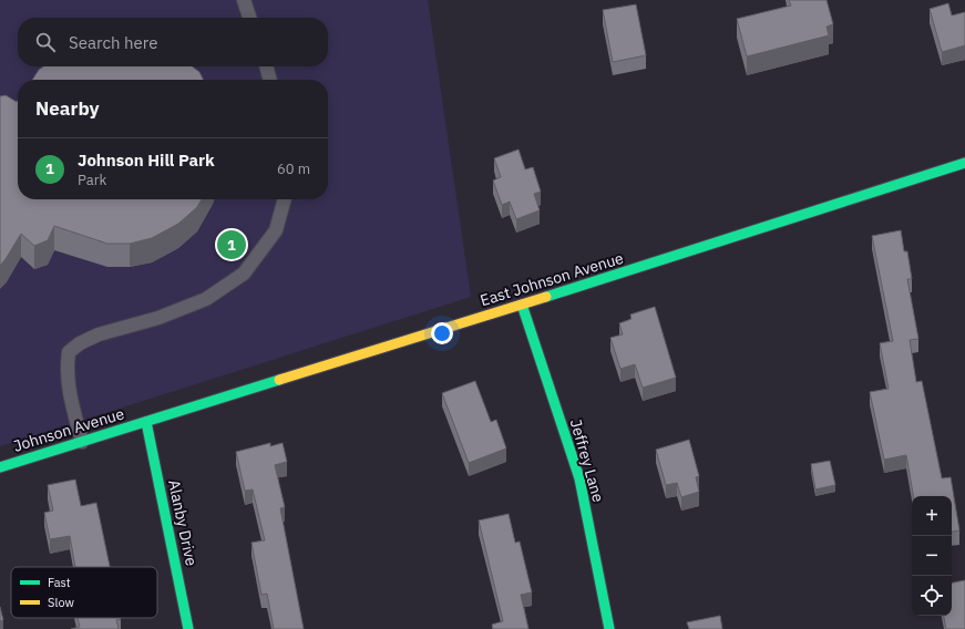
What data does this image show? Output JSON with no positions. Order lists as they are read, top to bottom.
{
  "streets": {
    "street": [
      "East Johnson Avenue",
      "Johnson Avenue",
      "Jeffrey Lane",
      "Alanby Drive"
    ]
  },
  "crossings": [
    ["East Johnson Avenue", "Johnson Avenue"],
    ["East Johnson Avenue", "Jeffrey Lane"],
    ["East Johnson Avenue", "Alanby Drive"],
    ["Johnson Avenue", "Alanby Drive"]
  ],
  "legend": ["Fast", "Slow"],
  "page": {
    "search": "Search here",
    "heading": "Nearby",
    "list": [
      {
        "mark": "1",
        "name": "Johnson Hill Park",
        "note": "Park",
        "value": "60 m"
      }
    ],
    "pins": "1",
    "map_buttons": ["+", "−"]
  }
}
